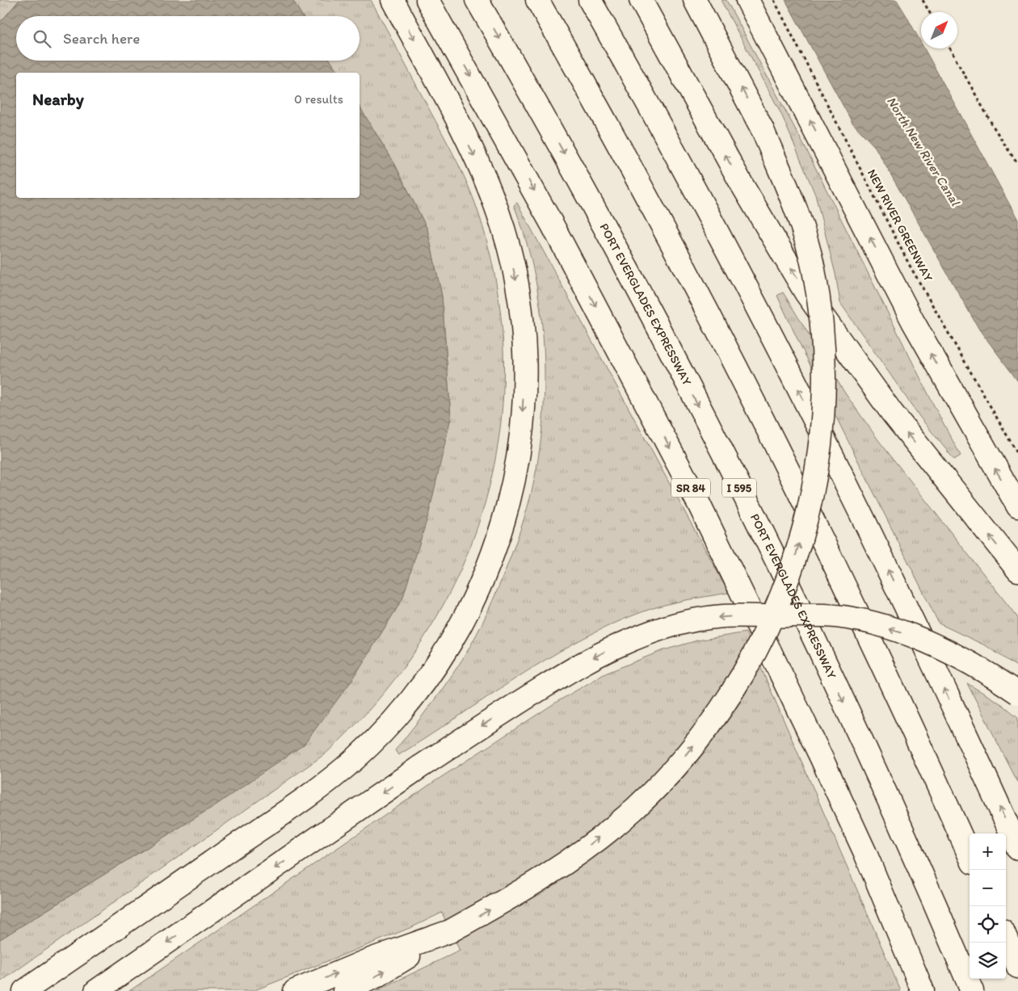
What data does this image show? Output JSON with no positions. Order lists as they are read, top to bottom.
{
  "streets": {
    "main road": ["PORT EVERGLADES EXPRESSWAY", "SR 84", "I 595"],
    "path": ["NEW RIVER GREENWAY"]
  },
  "water": ["North New River Canal"],
  "north": "top right",
  "page": {
    "search": "Search here",
    "heading": ["Nearby", "0 results"],
    "map_buttons": ["+", "−"]
  }
}
